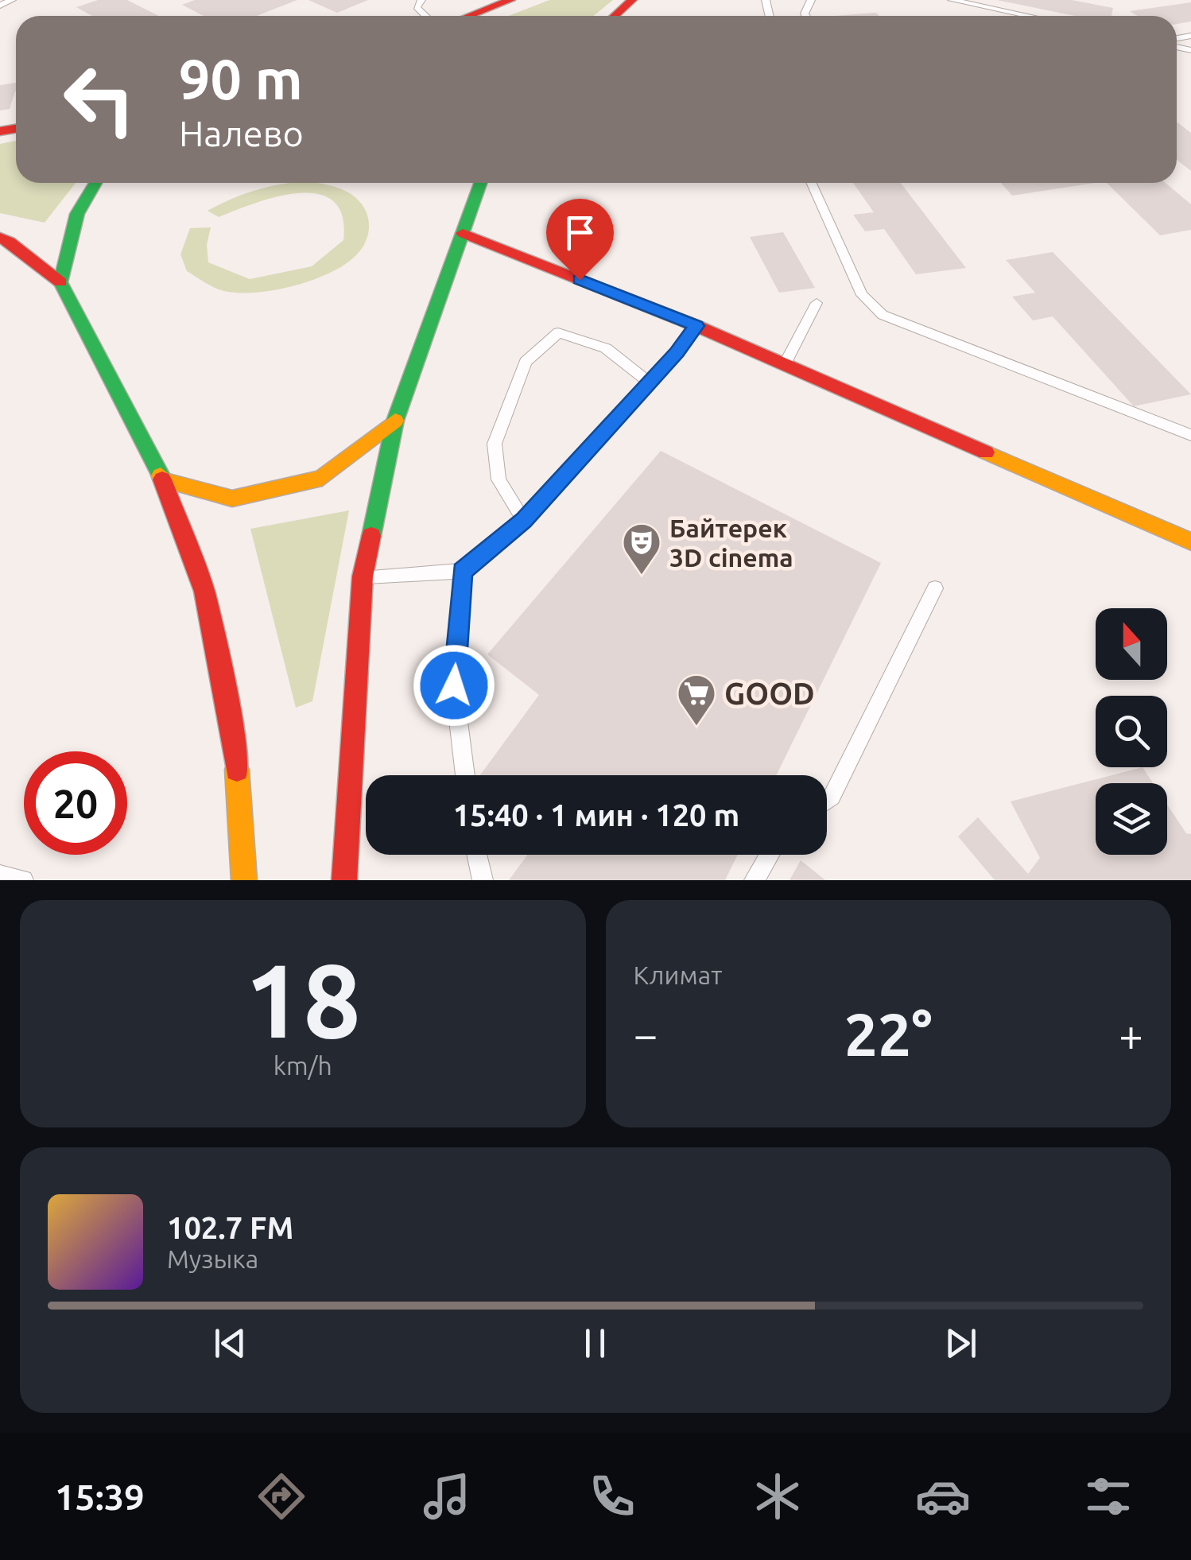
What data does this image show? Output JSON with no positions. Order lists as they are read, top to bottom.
{
  "places": {
    "theatre": ["Байтерек 3D cinema"],
    "supermarket": ["GOOD"]
  },
  "north": "top",
  "page": {
    "turn": ["90 m", "Налево"],
    "limit": "20",
    "trip": "15:40 · 1 мин · 120 m",
    "tile": [
      ["18", "km/h"],
      "Климат"
    ],
    "heat": ["−", "22°", "+"],
    "song": ["102.7 FM", "Музыка"],
    "tabs": "15:39"
  }
}
